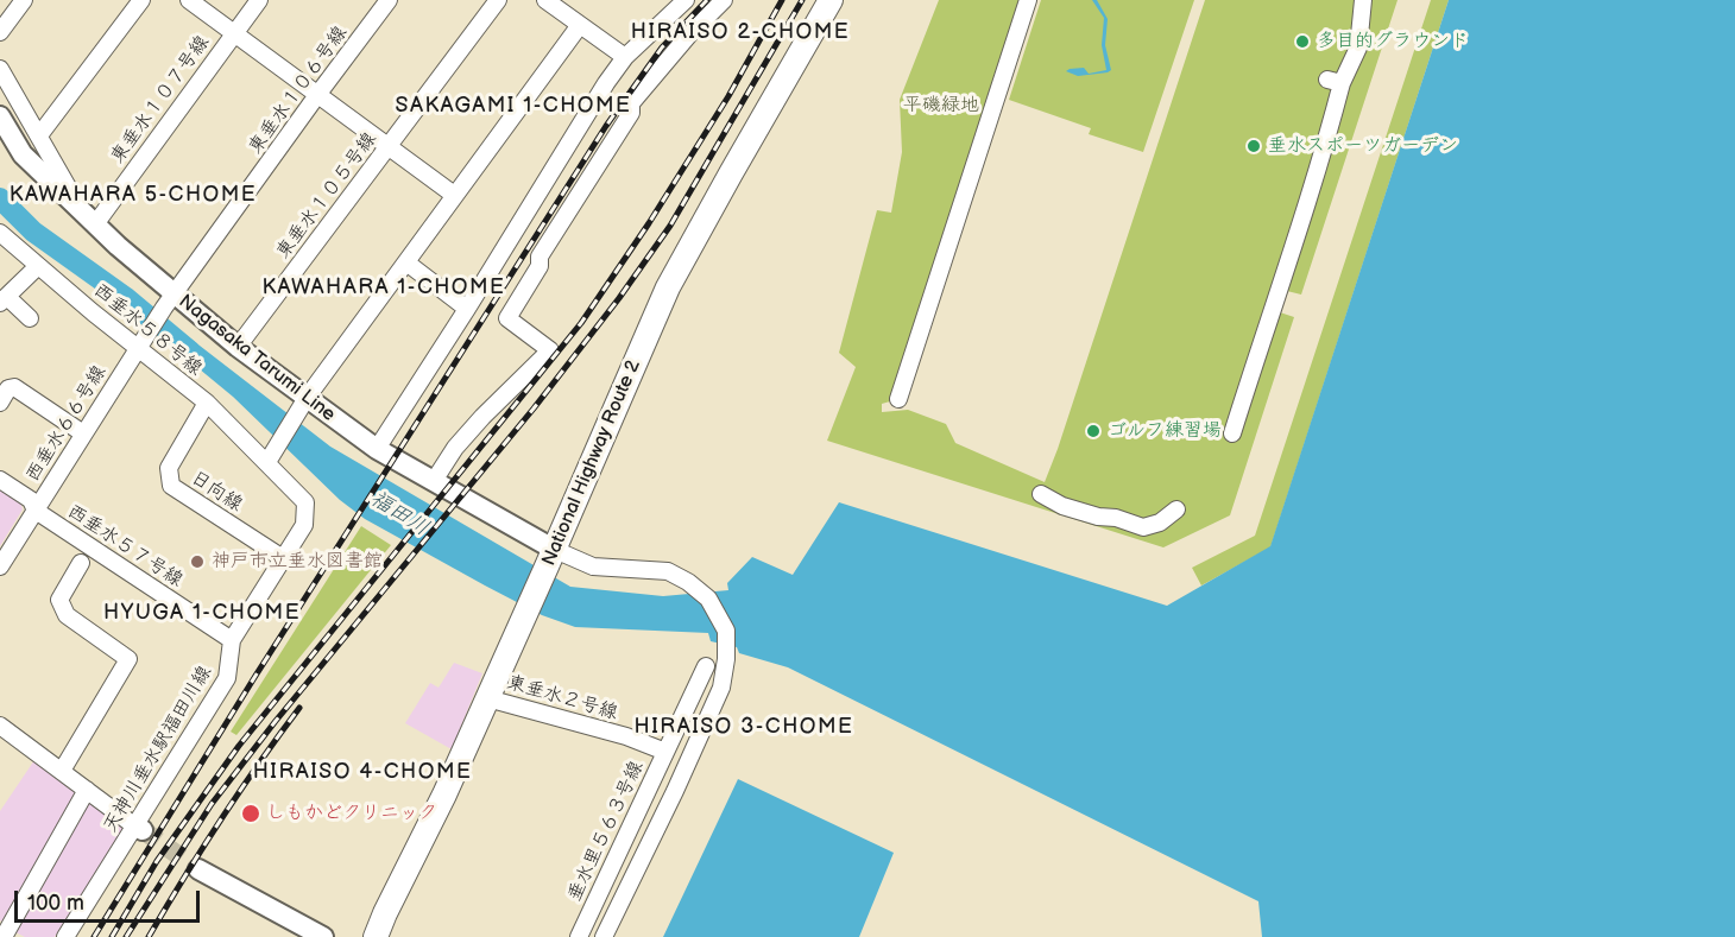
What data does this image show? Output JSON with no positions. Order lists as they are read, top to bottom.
{
  "streets": {
    "highway": ["National Highway Route 2"],
    "main road": ["Nagasaka Tarumi Line"],
    "street": [
      "東垂水１０６号線",
      "東垂水１０７号線",
      "東垂水１０５号線",
      "西垂水５８号線",
      "西垂水６６号線",
      "日向線",
      "西垂水５７号線",
      "東垂水２号線",
      "天神川垂水駅福田川線",
      "垂水里５６３号線"
    ]
  },
  "crossings": [
    ["東垂水１０６号線", "西垂水５８号線"],
    ["東垂水１０６号線", "Nagasaka Tarumi Line"],
    ["東垂水１０６号線", "西垂水６６号線"],
    ["東垂水１０７号線", "Nagasaka Tarumi Line"],
    ["東垂水１０５号線", "Nagasaka Tarumi Line"],
    ["西垂水５８号線", "西垂水６６号線"],
    ["西垂水５８号線", "日向線"],
    ["西垂水５８号線", "天神川垂水駅福田川線"],
    ["Nagasaka Tarumi Line", "National Highway Route 2"],
    ["西垂水６６号線", "西垂水５７号線"],
    ["National Highway Route 2", "東垂水２号線"],
    ["日向線", "天神川垂水駅福田川線"],
    ["西垂水５７号線", "天神川垂水駅福田川線"],
    ["東垂水２号線", "垂水里５６３号線"]
  ],
  "districts": [
    "HIRAISO 2-CHOME",
    "SAKAGAMI 1-CHOME",
    "KAWAHARA 5-CHOME",
    "KAWAHARA 1-CHOME",
    "HYUGA 1-CHOME",
    "HIRAISO 3-CHOME",
    "HIRAISO 4-CHOME"
  ],
  "water": ["福田川"],
  "parks": ["平磯緑地"],
  "places": [
    "多目的グラウンド",
    "垂水スポーツガーデン",
    "ゴルフ練習場",
    "神戸市立垂水図書館",
    "しもかどクリニック"
  ],
  "scale_bar": "100 m"
}
